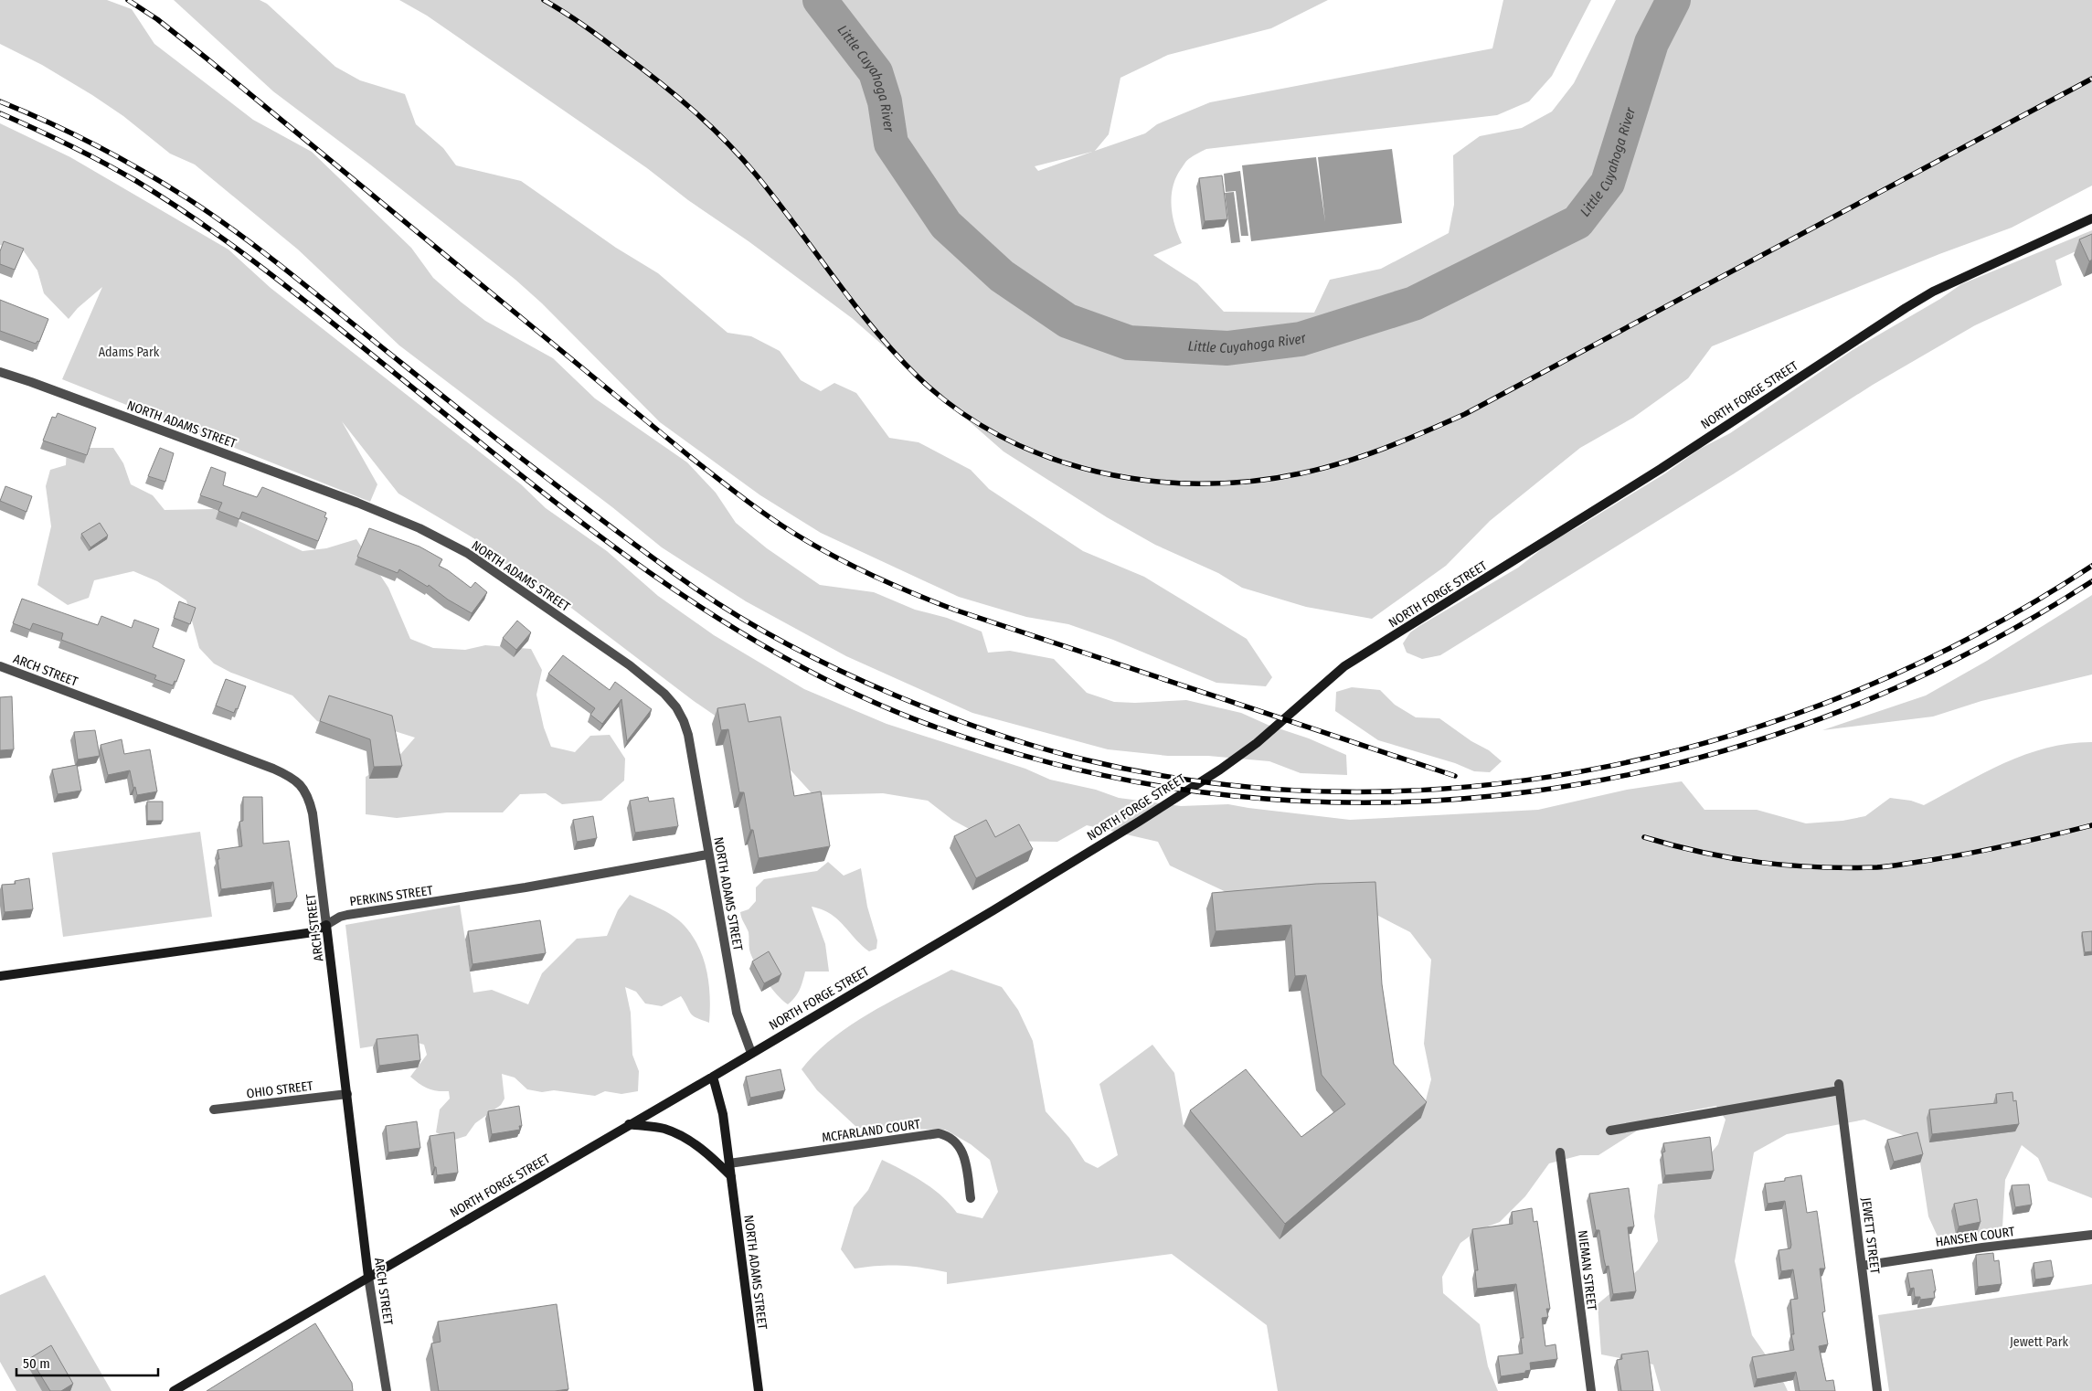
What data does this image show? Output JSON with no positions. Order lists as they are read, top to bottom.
{
  "streets": {
    "street": [
      "NORTH FORGE STREET",
      "NORTH ADAMS STREET",
      "ARCH STREET",
      "PERKINS STREET",
      "OHIO STREET",
      "MCFARLAND COURT",
      "JEWETT STREET",
      "HANSEN COURT",
      "NIEMAN STREET"
    ]
  },
  "crossings": [
    ["NORTH FORGE STREET", "NORTH ADAMS STREET"],
    ["NORTH FORGE STREET", "ARCH STREET"],
    ["NORTH ADAMS STREET", "PERKINS STREET"],
    ["NORTH ADAMS STREET", "MCFARLAND COURT"],
    ["ARCH STREET", "PERKINS STREET"],
    ["ARCH STREET", "OHIO STREET"],
    ["JEWETT STREET", "HANSEN COURT"]
  ],
  "water": ["Little Cuyahoga River"],
  "parks": ["Adams Park", "Jewett Park"],
  "scale_bar": "50 m"
}
